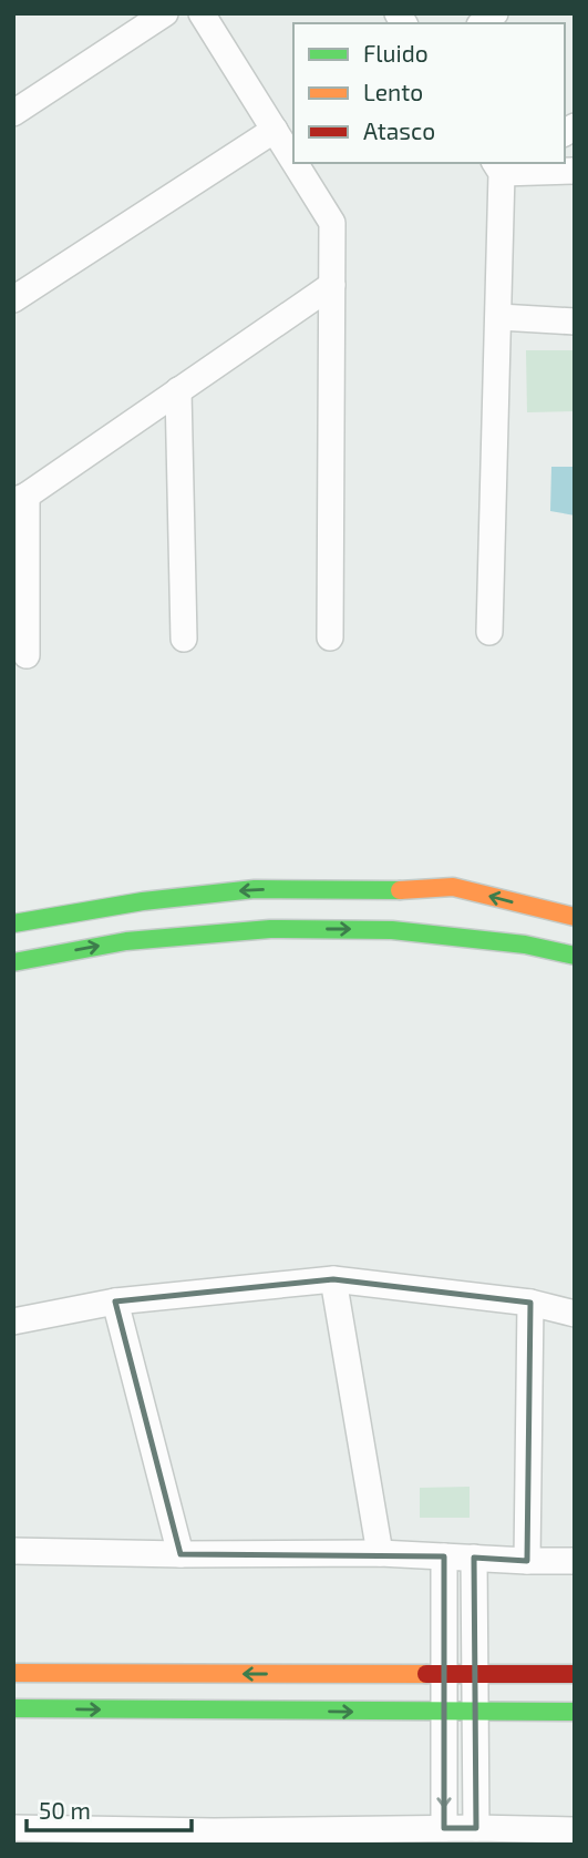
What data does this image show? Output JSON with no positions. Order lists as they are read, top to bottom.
{
  "legend": ["Fluido", "Lento", "Atasco"],
  "scale_bar": "50 m"
}
